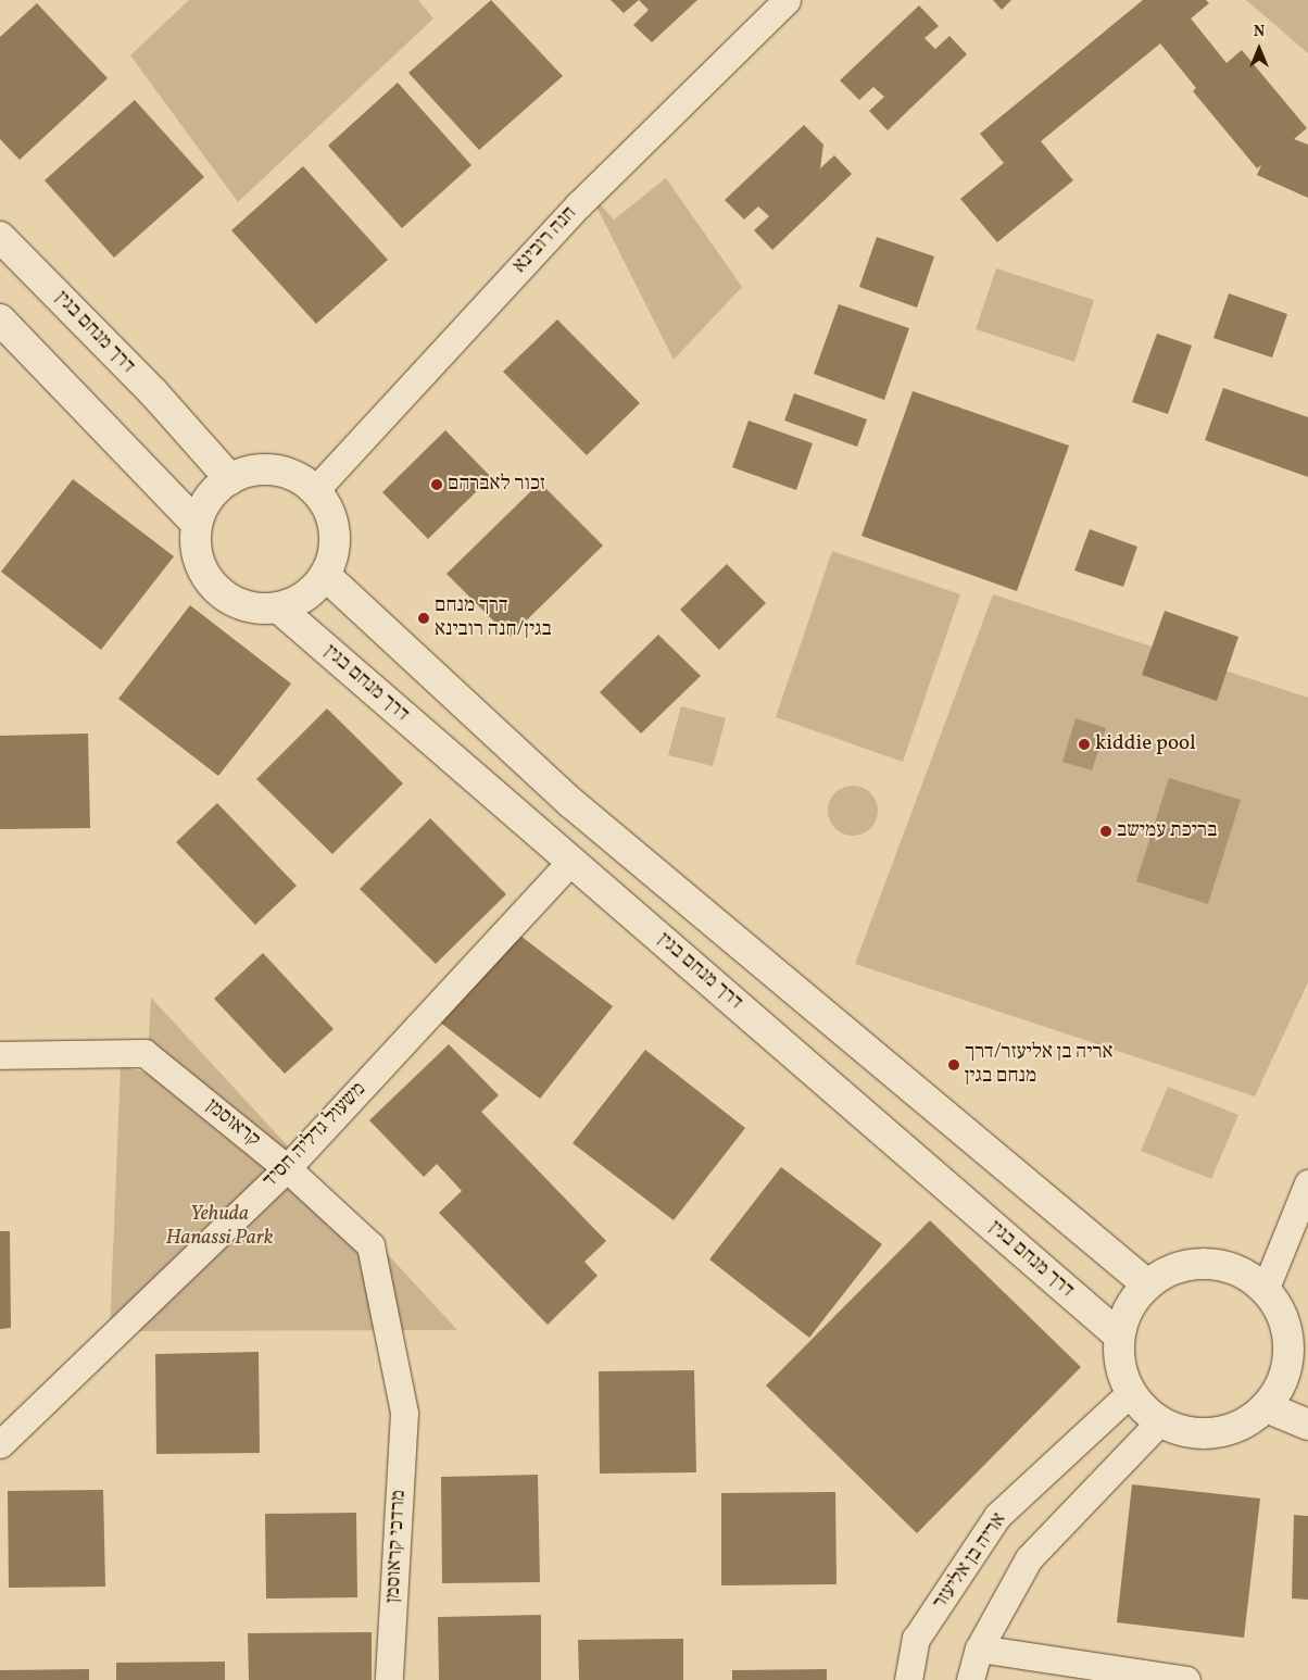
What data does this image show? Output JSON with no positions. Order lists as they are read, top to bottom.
{
  "streets": {
    "street": [
      "חנה רובינא",
      "דרך מנחם בגין",
      "קראוסמן",
      "משעול גדליה חסיד",
      "מרדכי קראוסמן",
      "אריה בן אליעזר"
    ]
  },
  "crossings": [
    ["חנה רובינא", "דרך מנחם בגין"],
    ["דרך מנחם בגין", "משעול גדליה חסיד"],
    ["דרך מנחם בגין", "אריה בן אליעזר"],
    ["קראוסמן", "משעול גדליה חסיד"],
    ["קראוסמן", "מרדכי קראוסמן"]
  ],
  "parks": ["Yehuda Hanassi Park"],
  "places": [
    "זכור לאברהם",
    "דרך מנחם בגין/חנה רובינא",
    "kiddie pool",
    "בריכת עמישב",
    "אריה בן אליעזר/דרך מנחם בגין"
  ],
  "north": "top"
}
